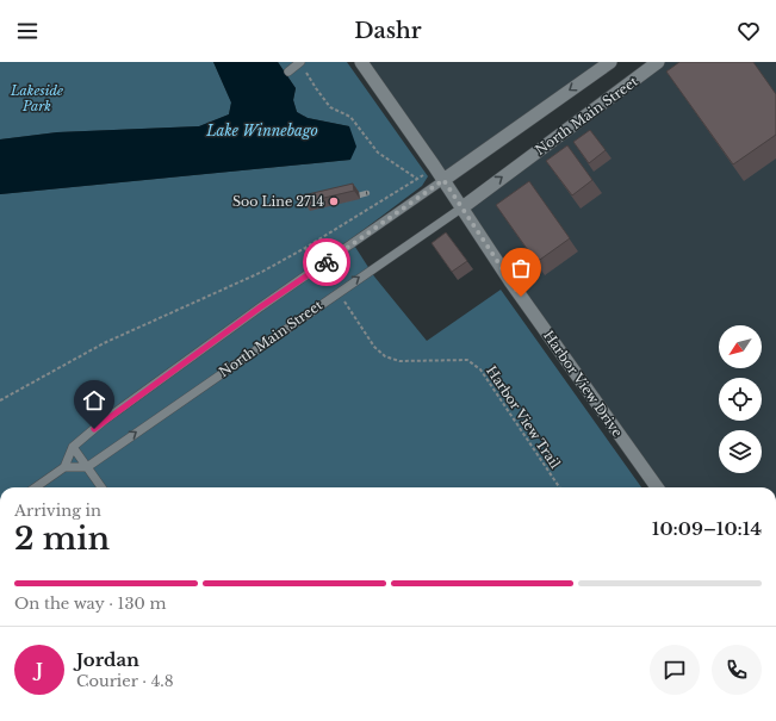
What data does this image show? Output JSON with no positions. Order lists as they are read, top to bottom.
{
  "streets": {
    "street": ["North Main Street", "Harbor View Drive"],
    "path": ["Harbor View Trail"]
  },
  "crossings": [
    ["North Main Street", "Harbor View Drive"],
    ["North Main Street", "Harbor View Trail"]
  ],
  "one_way": ["North Main Street"],
  "water": ["Lake Winnebago"],
  "parks": ["Lakeside Park"],
  "places": ["Soo Line 2714"],
  "north": "bottom left",
  "page": {
    "header": "Dashr",
    "heading": ["2 min", "Arriving in", "10:09–10:14"],
    "panel": ["Jordan", "Courier · 4.8"],
    "bar": "On the way · 130 m",
    "round": "J"
  }
}
